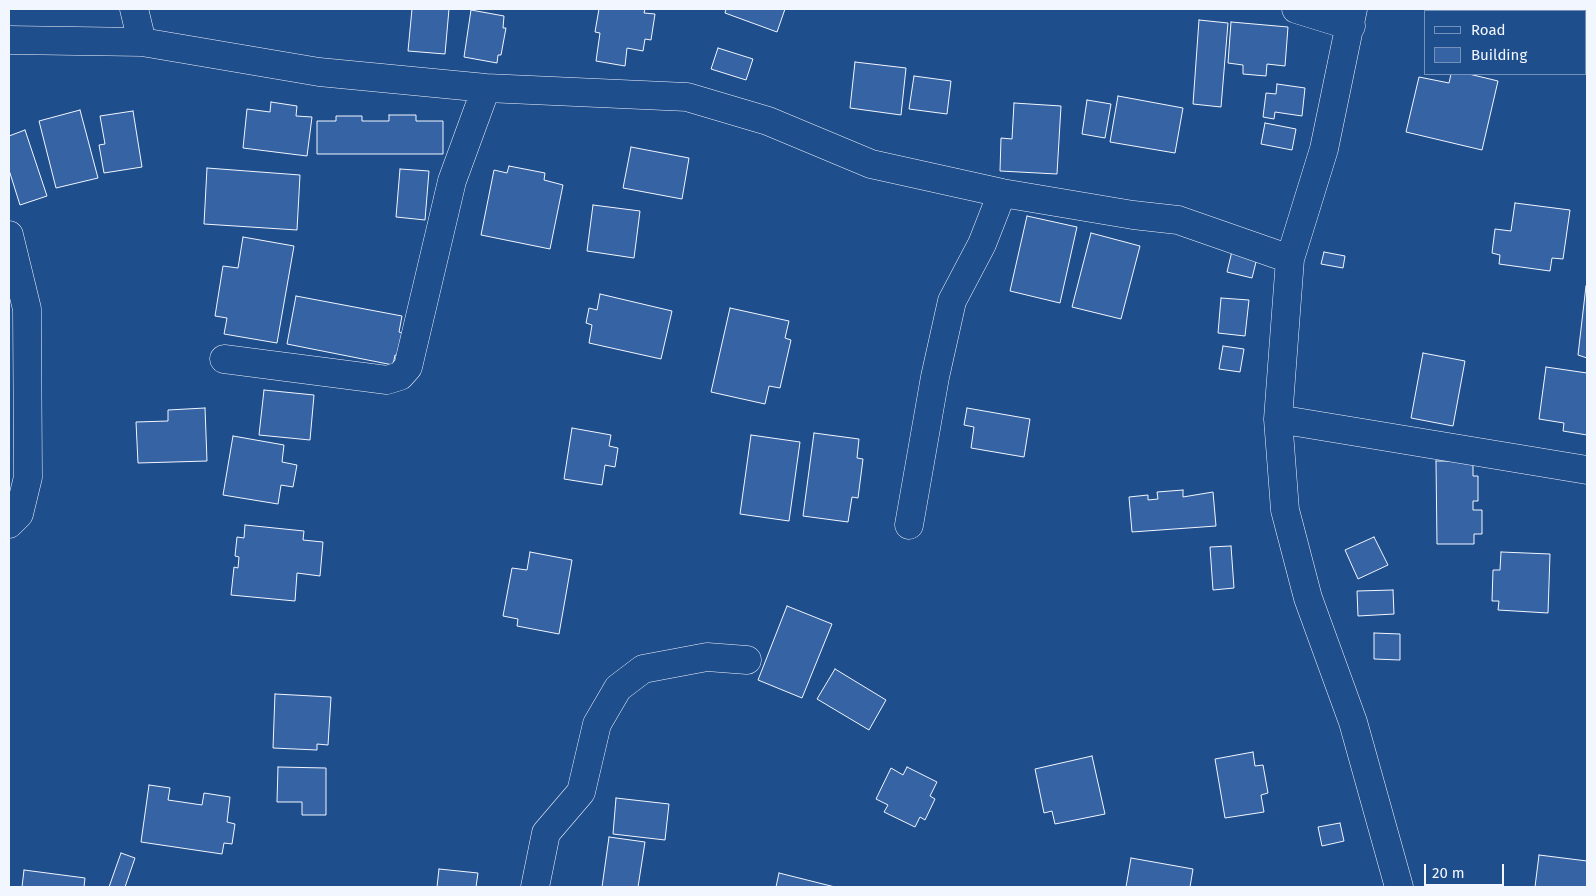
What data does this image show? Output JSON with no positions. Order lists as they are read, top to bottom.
{
  "legend": ["Road", "Building"],
  "scale_bar": "20 m"
}
